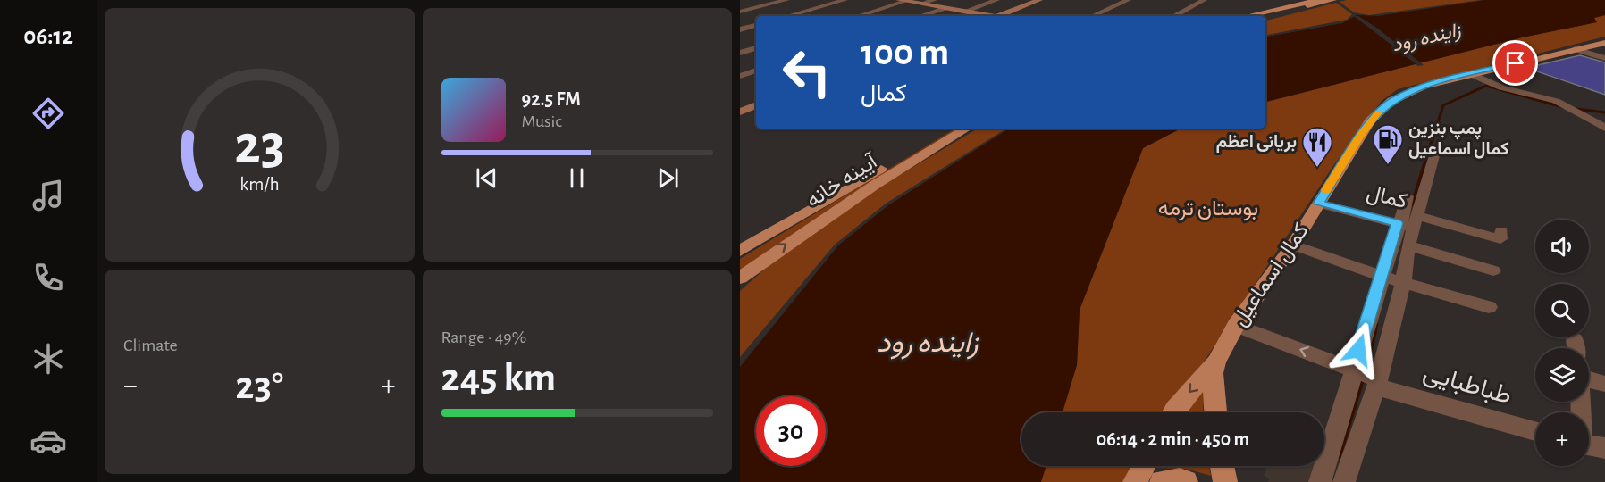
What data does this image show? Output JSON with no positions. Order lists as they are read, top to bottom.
{
  "streets": {
    "main road": ["آیینه خانه", "کمال اسماعیل"],
    "street": ["کمال", "طباطبایی"]
  },
  "crossings": [
    ["کمال", "کمال اسماعیل"],
    ["کمال", "طباطبایی"],
    ["کمال اسماعیل", "طباطبایی"]
  ],
  "water": ["زاینده رود"],
  "parks": ["بوستان ترمه"],
  "places": {
    "fuel station": ["پمپ بنزین کمال اسماعیل"],
    "restaurant": ["بریانی اعظم"]
  },
  "page": {
    "tabs": "06:12",
    "turn": ["100 m", "کمال"],
    "song": ["92.5 FM", "Music"],
    "map_buttons": "+",
    "tile": [
      "Climate",
      ["Range · 49%", "245 km"]
    ],
    "heat": ["−", "23°", "+"],
    "limit": "30",
    "trip": "06:14 · 2 min · 450 m",
    "gauge": ["23", "km/h"]
  }
}
